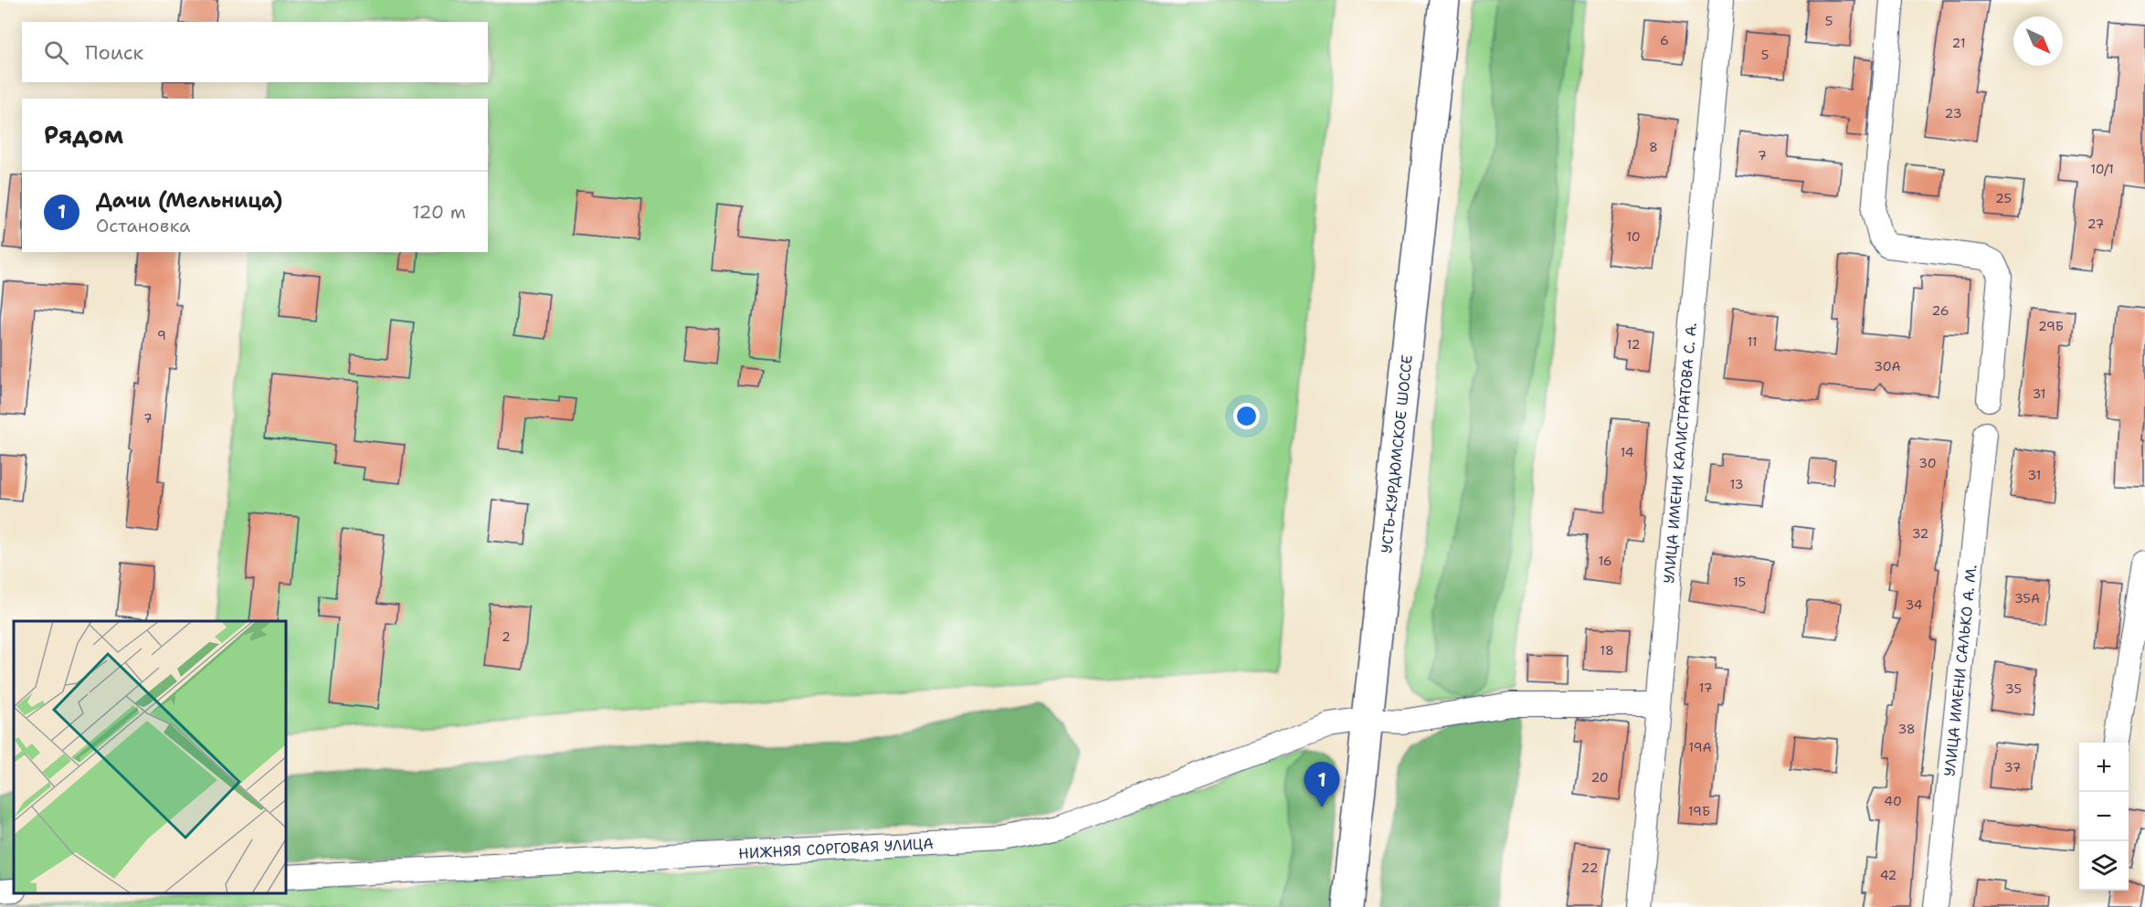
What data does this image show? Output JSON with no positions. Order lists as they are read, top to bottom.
{
  "streets": {
    "main road": ["УСТЬ-КУРДЮМСКОЕ ШОССЕ"],
    "street": ["УЛИЦА ИМЕНИ КАЛИСТРАТОВА С. А.", "УЛИЦА ИМЕНИ САЛЬКО А. М.", "НИЖНЯЯ СОРГОВАЯ УЛИЦА"]
  },
  "crossings": [
    ["УЛИЦА ИМЕНИ КАЛИСТРАТОВА С. А.", "НИЖНЯЯ СОРГОВАЯ УЛИЦА"],
    ["УСТЬ-КУРДЮМСКОЕ ШОССЕ", "НИЖНЯЯ СОРГОВАЯ УЛИЦА"]
  ],
  "house_numbers": [
    "5",
    "6",
    "21",
    "5",
    "23",
    "8",
    "7",
    "10/1",
    "25",
    "27",
    "10",
    "26",
    "29Б",
    "9",
    "11",
    "12",
    "30А",
    "31",
    "7",
    "14",
    "30",
    "31",
    "13",
    "32",
    "16",
    "15",
    "35А",
    "34",
    "2",
    "18",
    "17",
    "35",
    "38",
    "19А",
    "37",
    "20",
    "40",
    "19Б",
    "22",
    "42"
  ],
  "north": "bottom right",
  "page": {
    "search": "Поиск",
    "heading": "Рядом",
    "list": [
      {
        "mark": "1",
        "name": "Дачи (Мельница)",
        "note": "Остановка",
        "value": "120 m"
      }
    ],
    "map_buttons": ["+", "−"],
    "pins": "1"
  }
}
